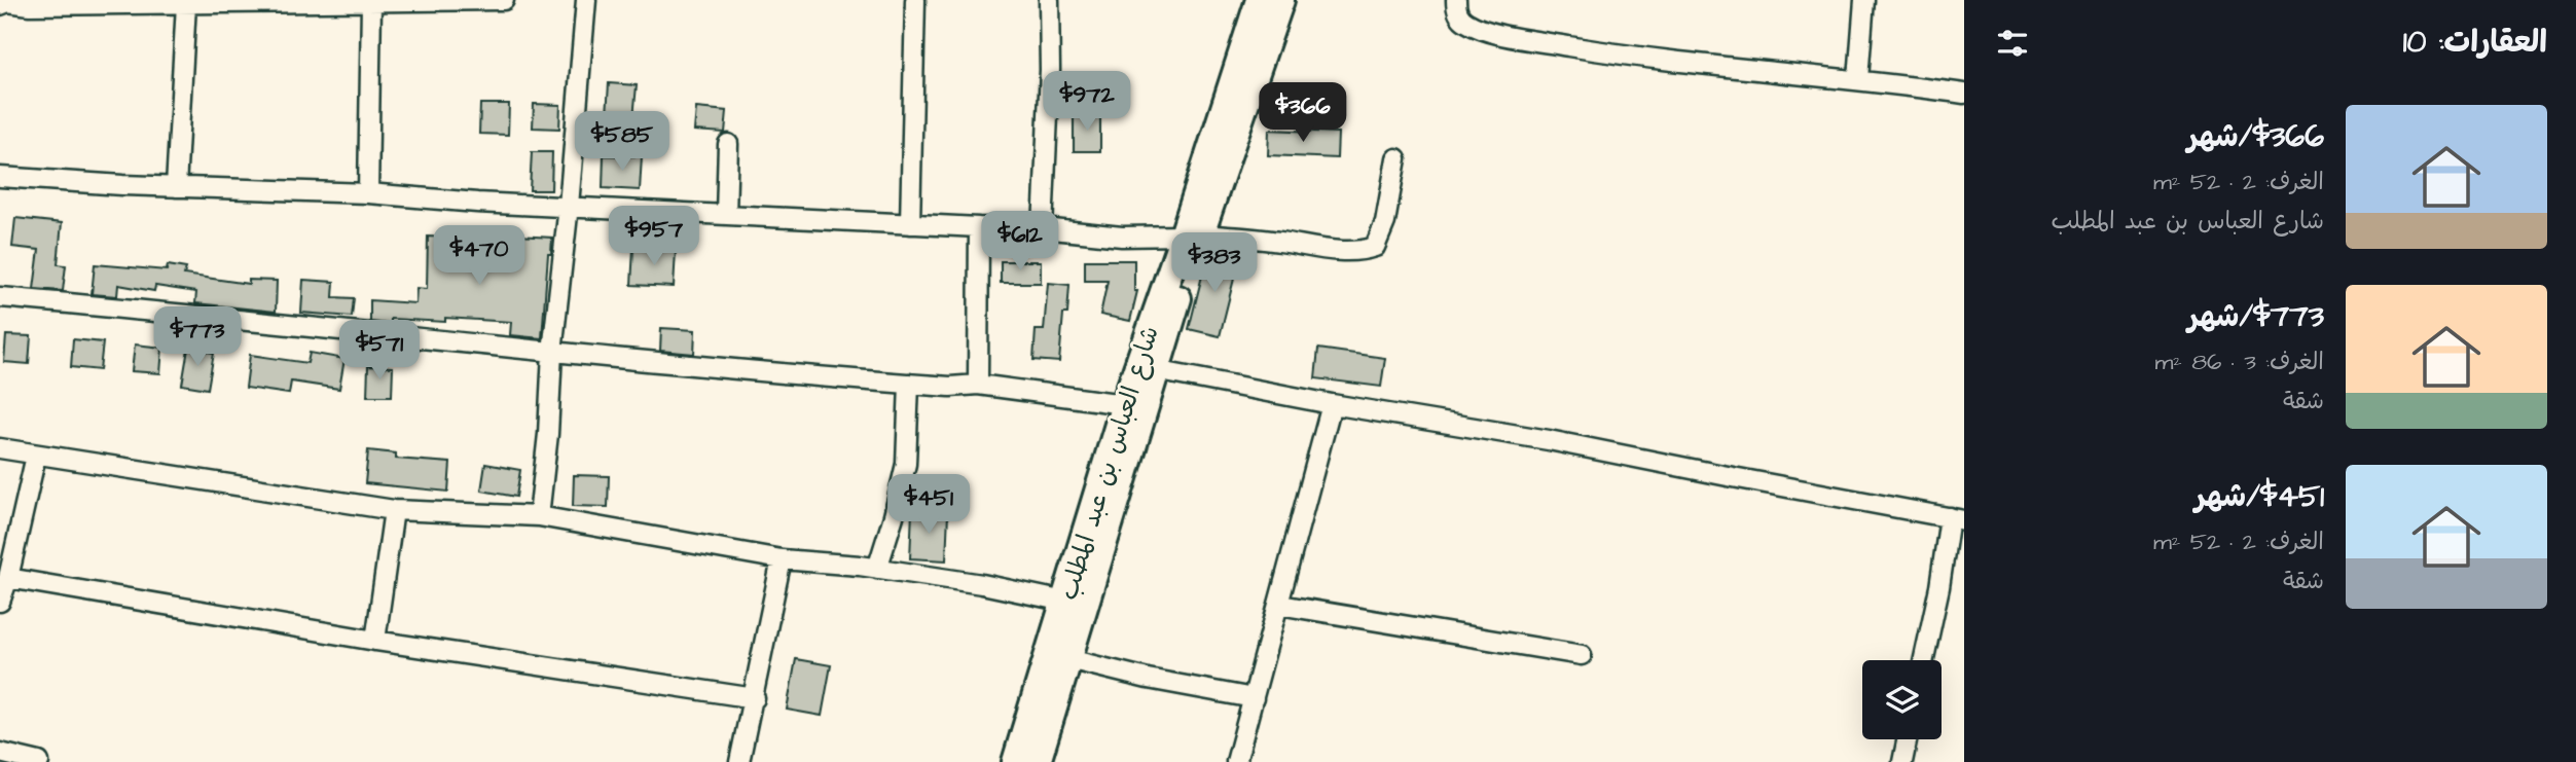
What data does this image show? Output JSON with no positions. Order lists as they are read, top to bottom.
{
  "streets": {
    "street": ["شارع العباس بن عبد المطلب"]
  },
  "page": {
    "heading": "العقارات: 10",
    "price": [
      "$972",
      "$366",
      "$585",
      "$957",
      "$612",
      "$470",
      "$383",
      "$773",
      "$571",
      "$451"
    ],
    "list": [
      {
        "name": "$366/شهر",
        "note": "الغرف: 2 · 52 m² · شارع العباس بن عبد المطلب"
      },
      {
        "name": "$773/شهر",
        "note": "الغرف: 3 · 86 m² · شقة"
      },
      {
        "name": "$451/شهر",
        "note": "الغرف: 2 · 52 m² · شقة"
      }
    ]
  }
}
